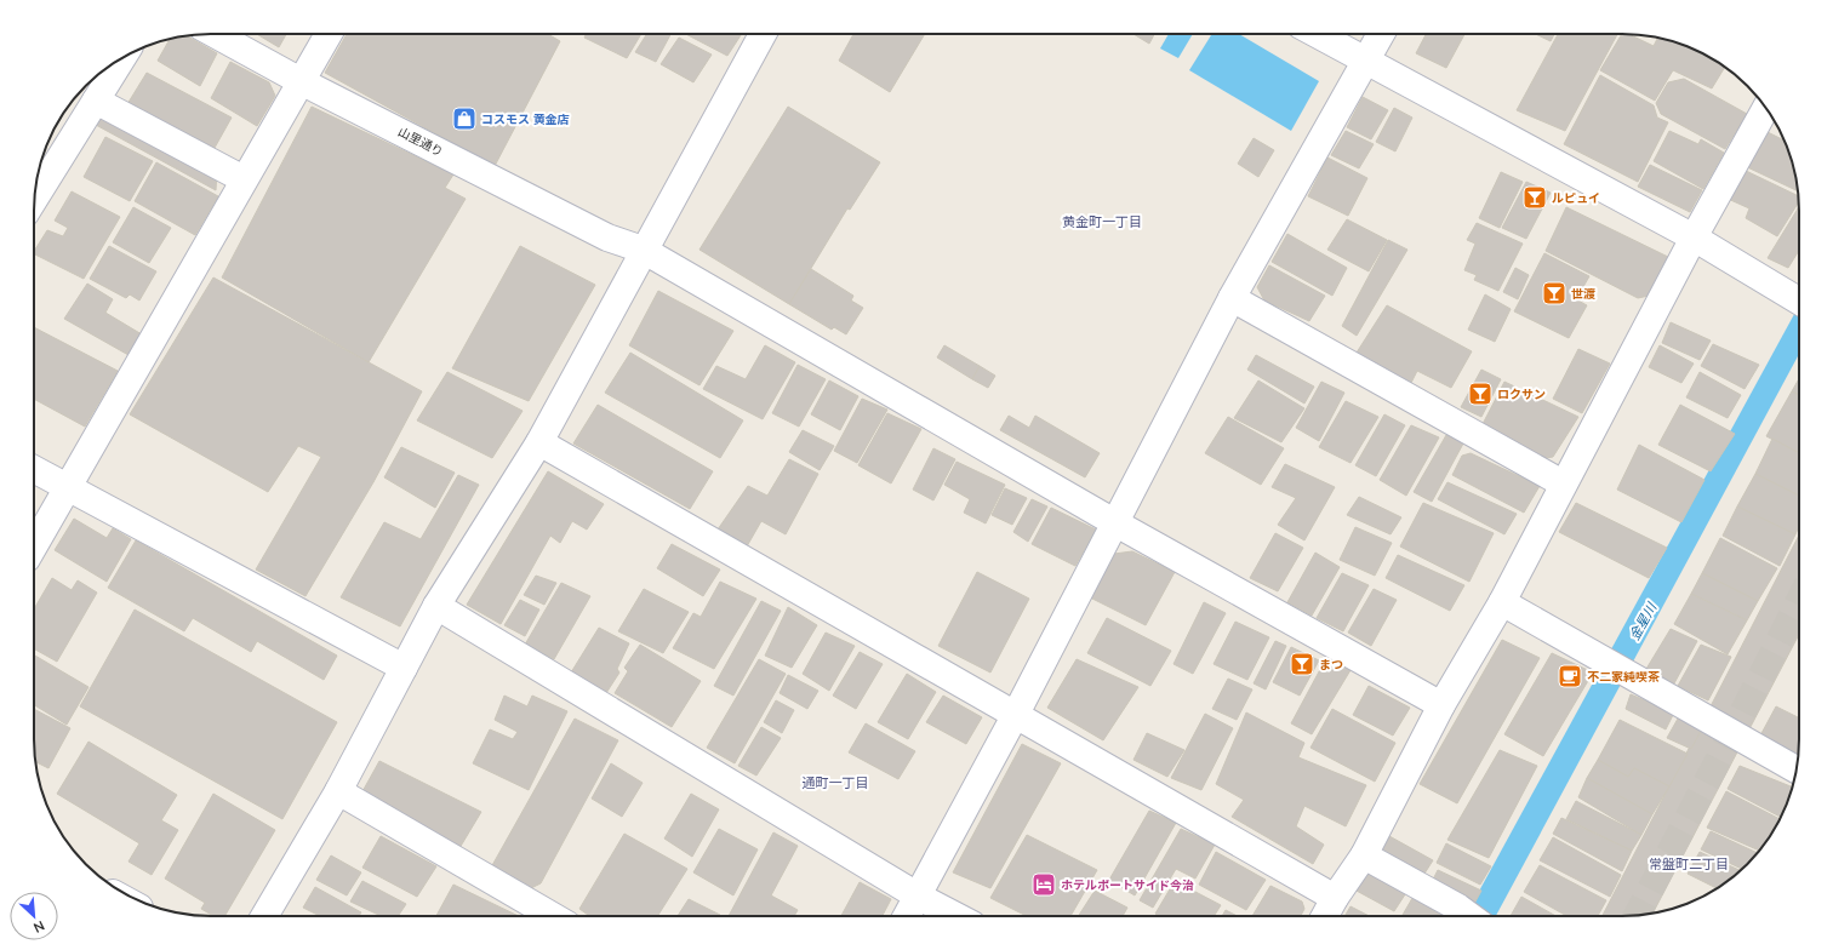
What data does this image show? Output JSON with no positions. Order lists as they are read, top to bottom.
{
  "streets": {
    "street": ["山里通り"]
  },
  "districts": ["黄金町一丁目", "通町一丁目", "常盤町二丁目"],
  "water": ["金星川"],
  "places": {
    "shop": ["コスモス 黄金店"],
    "bar": [
      "ルピュイ",
      "世渡",
      "ロクサン",
      "まつ"
    ],
    "cafe": ["不二家純喫茶"],
    "hotel": ["ホテルポートサイド今治"]
  },
  "north": "bottom right"
}
